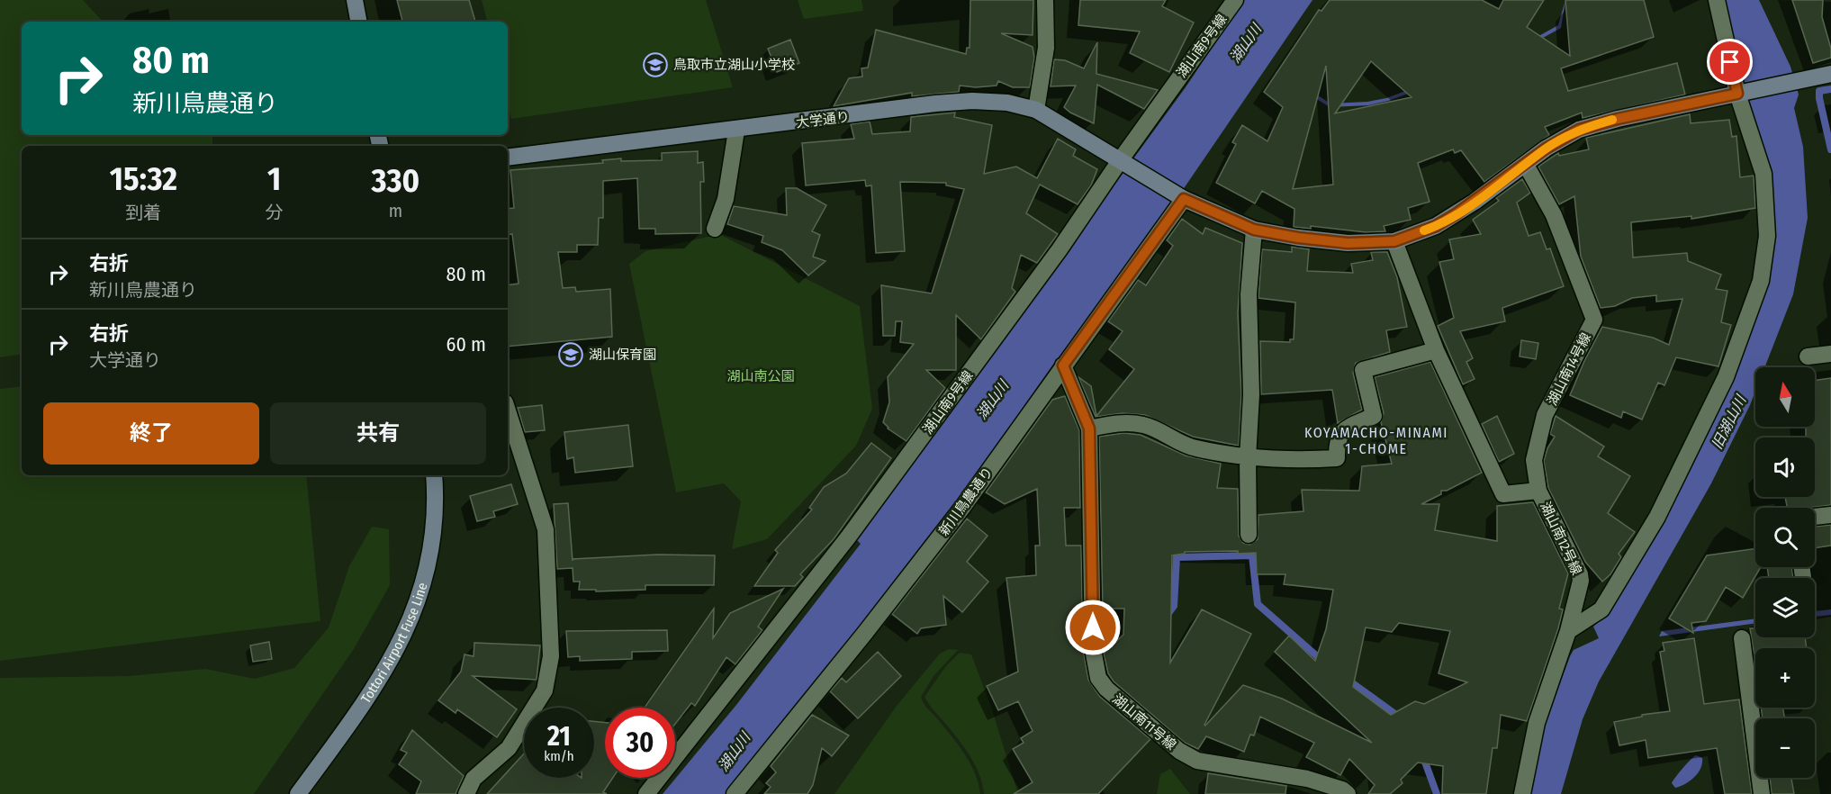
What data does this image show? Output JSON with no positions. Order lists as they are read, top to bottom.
{
  "streets": {
    "street": [
      "湖山南9号線",
      "大学通り",
      "湖山南14号線",
      "新川鳥農通り",
      "湖山南12号線",
      "Tottori Airport Fuse Line",
      "湖山南11号線"
    ]
  },
  "crossings": [
    ["湖山南9号線", "大学通り"],
    ["大学通り", "新川鳥農通り"],
    ["湖山南14号線", "湖山南12号線"],
    ["新川鳥農通り", "湖山南11号線"]
  ],
  "districts": ["KOYAMACHO-MINAMI 1-CHOME"],
  "water": ["湖山川", "旧湖山川"],
  "parks": ["湖山南公園"],
  "places": {
    "school or university": ["鳥取市立湖山小学校", "湖山保育園"]
  },
  "north": "top",
  "page": {
    "turn": ["80 m", "新川鳥農通り"],
    "eta": [
      "15:32",
      "到着",
      "1",
      "分",
      "330",
      "m"
    ],
    "list": [
      {
        "name": "右折",
        "note": "新川鳥農通り",
        "value": "80 m"
      },
      {
        "name": "右折",
        "note": "大学通り",
        "value": "60 m"
      }
    ],
    "map_buttons": ["+", "−"],
    "buttons": ["終了", "共有"],
    "speed": "21 km/h",
    "limit": "30"
  }
}
